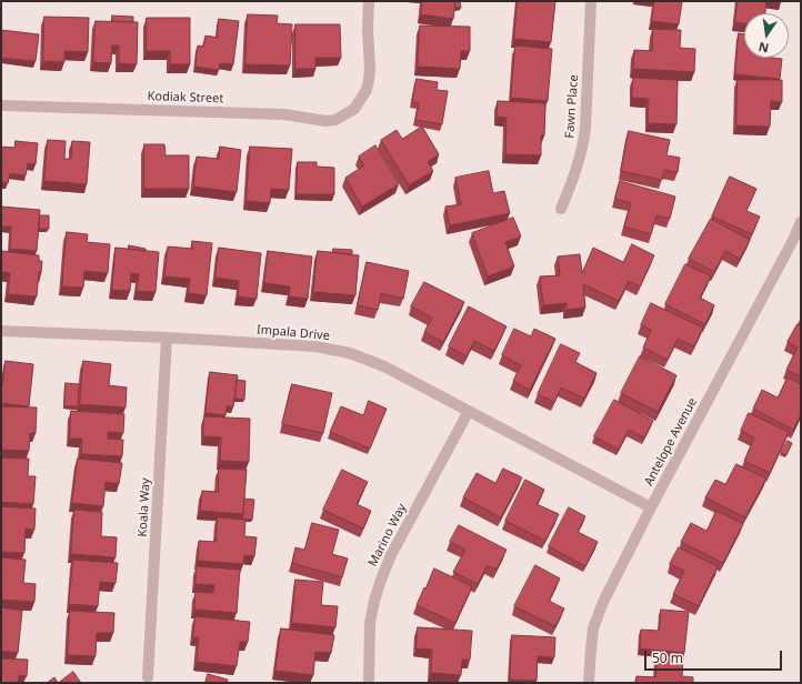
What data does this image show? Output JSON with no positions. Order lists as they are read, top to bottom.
{
  "streets": {
    "street": [
      "Kodiak Street",
      "Fawn Place",
      "Impala Drive",
      "Antelope Avenue",
      "Koala Way",
      "Marino Way"
    ]
  },
  "crossings": [
    ["Impala Drive", "Antelope Avenue"],
    ["Impala Drive", "Koala Way"],
    ["Impala Drive", "Marino Way"]
  ],
  "scale_bar": "50 m",
  "north": "bottom"
}
